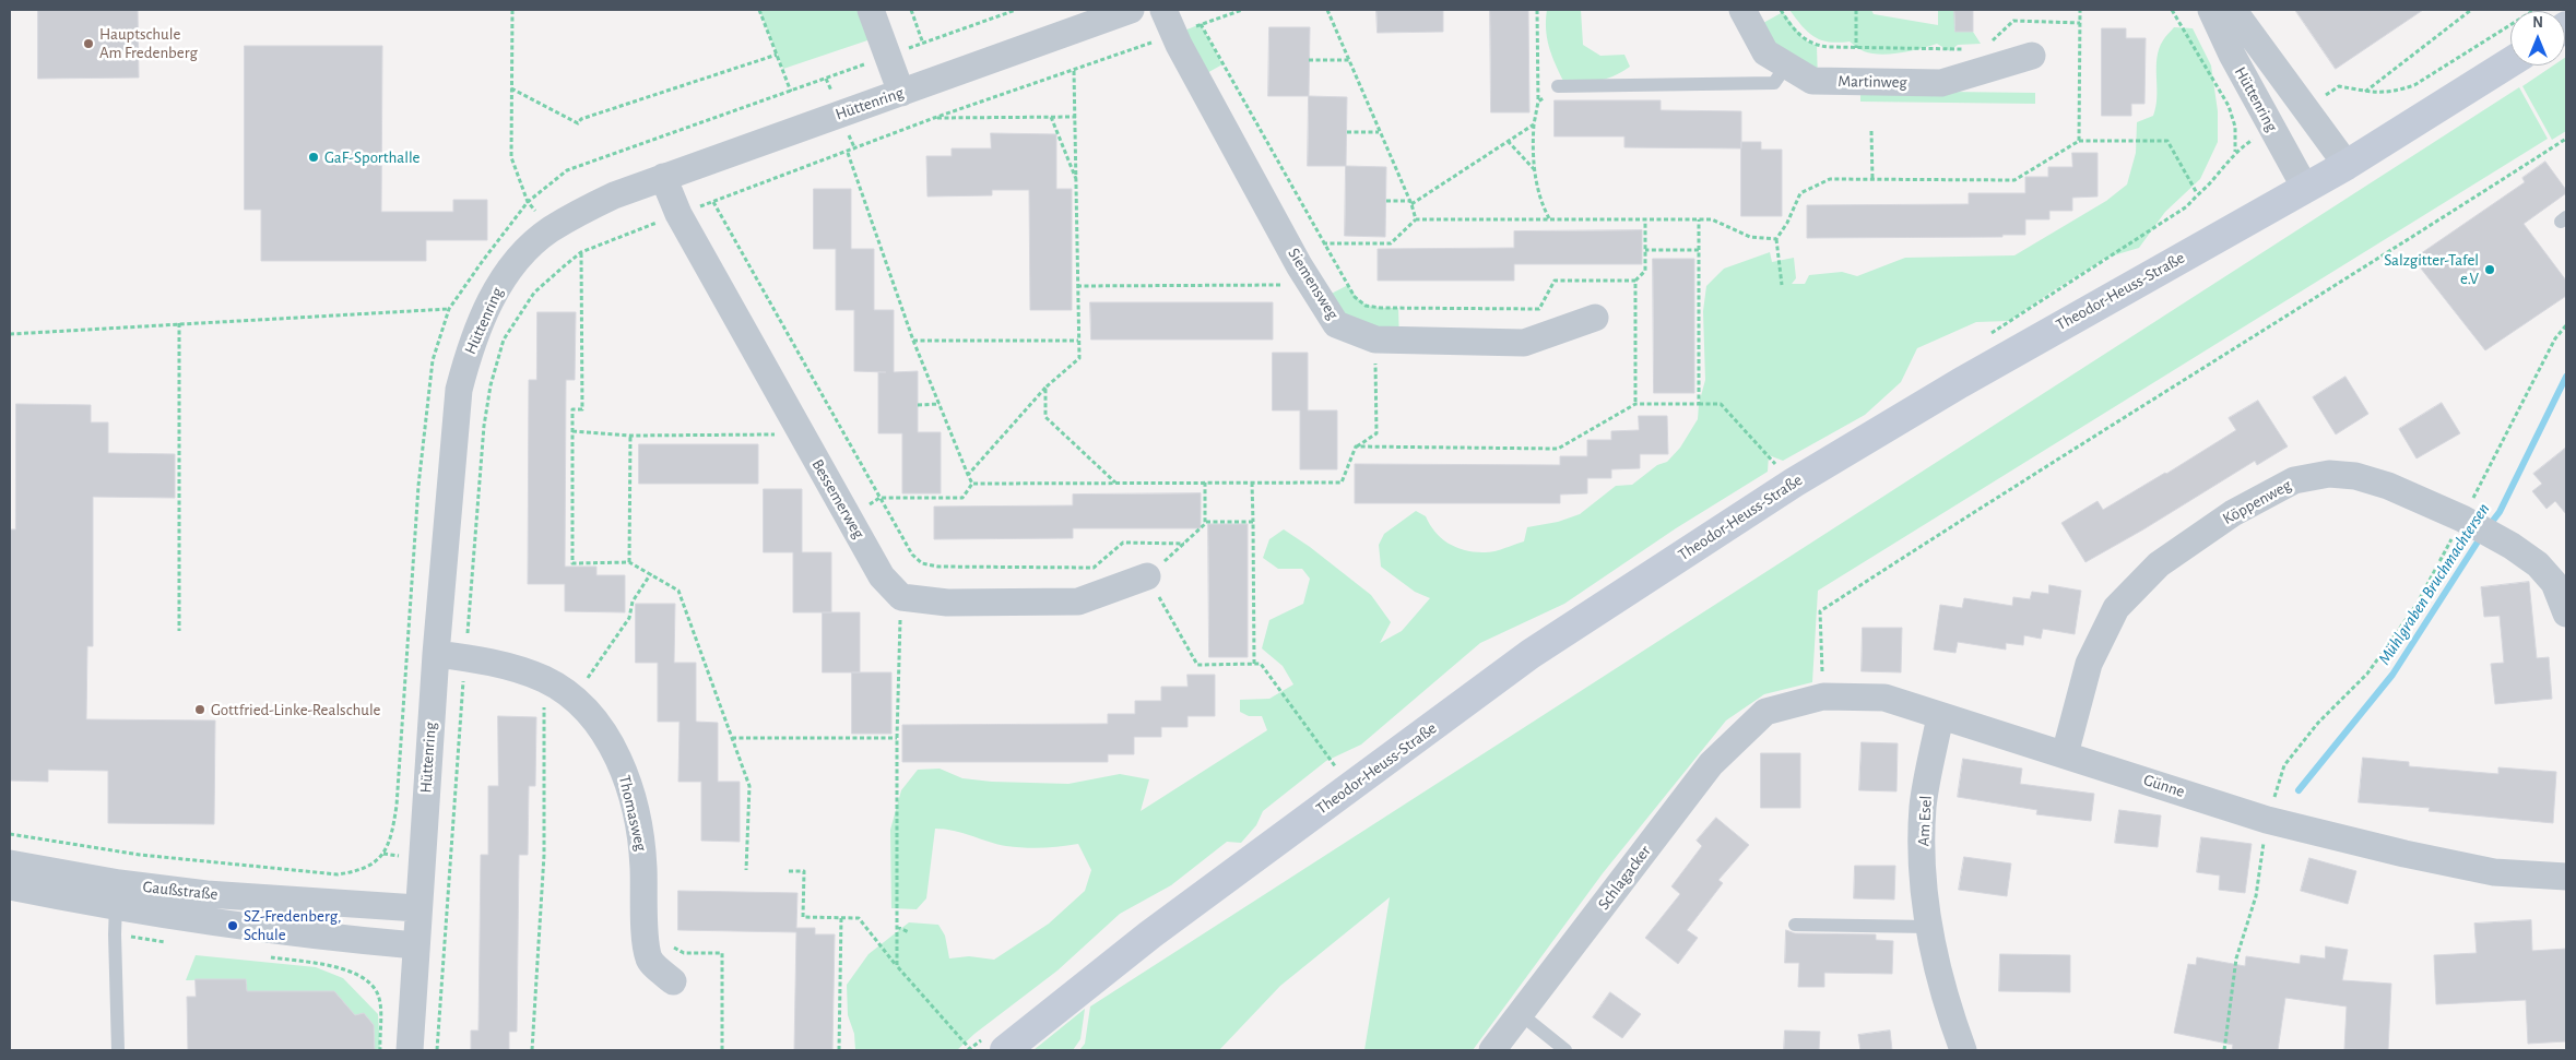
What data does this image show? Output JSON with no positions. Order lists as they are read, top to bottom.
{
  "streets": {
    "street": [
      "Martinweg",
      "Hüttenring",
      "Siemensweg",
      "Theodor-Heuss-Straße",
      "Bessemerweg",
      "Köppenweg",
      "Günne",
      "Thomasweg",
      "Am Esel",
      "Schlagacker",
      "Gaußstraße"
    ]
  },
  "crossings": [
    ["Hüttenring", "Theodor-Heuss-Straße"],
    ["Hüttenring", "Bessemerweg"],
    ["Hüttenring", "Thomasweg"],
    ["Hüttenring", "Gaußstraße"],
    ["Köppenweg", "Günne"],
    ["Günne", "Am Esel"],
    ["Günne", "Schlagacker"]
  ],
  "water": ["Mühlgraben Bruchmachtersen"],
  "places": [
    "Hauptschule Am Fredenberg",
    "GaF-Sporthalle",
    "Salzgitter-Tafel e.V",
    "Gottfried-Linke-Realschule",
    "SZ-Fredenberg, Schule"
  ],
  "north": "top"
}
